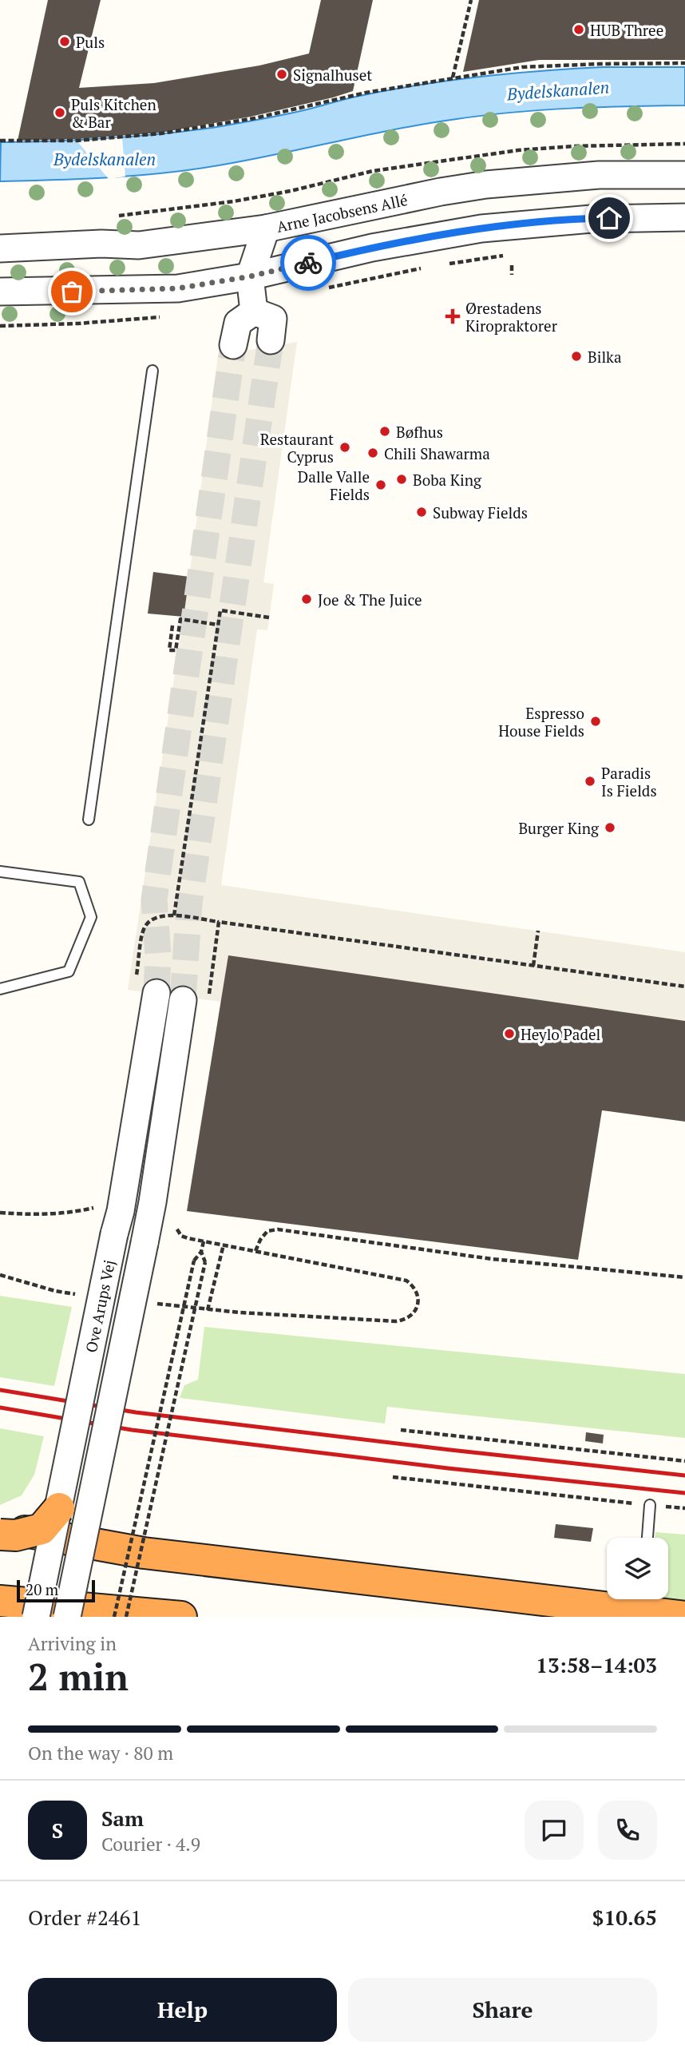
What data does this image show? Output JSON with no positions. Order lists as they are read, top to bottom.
{
  "streets": {
    "street": ["Arne Jacobsens Allé", "Ove Arups Vej"]
  },
  "water": ["Bydelskanalen"],
  "places": {
    "other": [
      "HUB Three",
      "Puls",
      "Signalhuset",
      "Puls Kitchen & Bar",
      "Bilka",
      "Bøfhus",
      "Restaurant Cyprus",
      "Chili Shawarma",
      "Boba King",
      "Dalle Valle Fields",
      "Subway Fields",
      "Joe & The Juice",
      "Espresso House Fields",
      "Paradis Is Fields",
      "Burger King",
      "Heylo Padel"
    ],
    "health": ["Ørestadens Kiropraktorer"]
  },
  "scale_bar": "20 m",
  "page": {
    "scale": "20 m",
    "heading": ["2 min", "Arriving in", "13:58–14:03"],
    "panel": [
      "Sam",
      "Courier · 4.9",
      "Order #2461",
      "$10.65"
    ],
    "bar": "On the way · 80 m",
    "round": "S",
    "buttons": ["Help", "Share"]
  }
}
